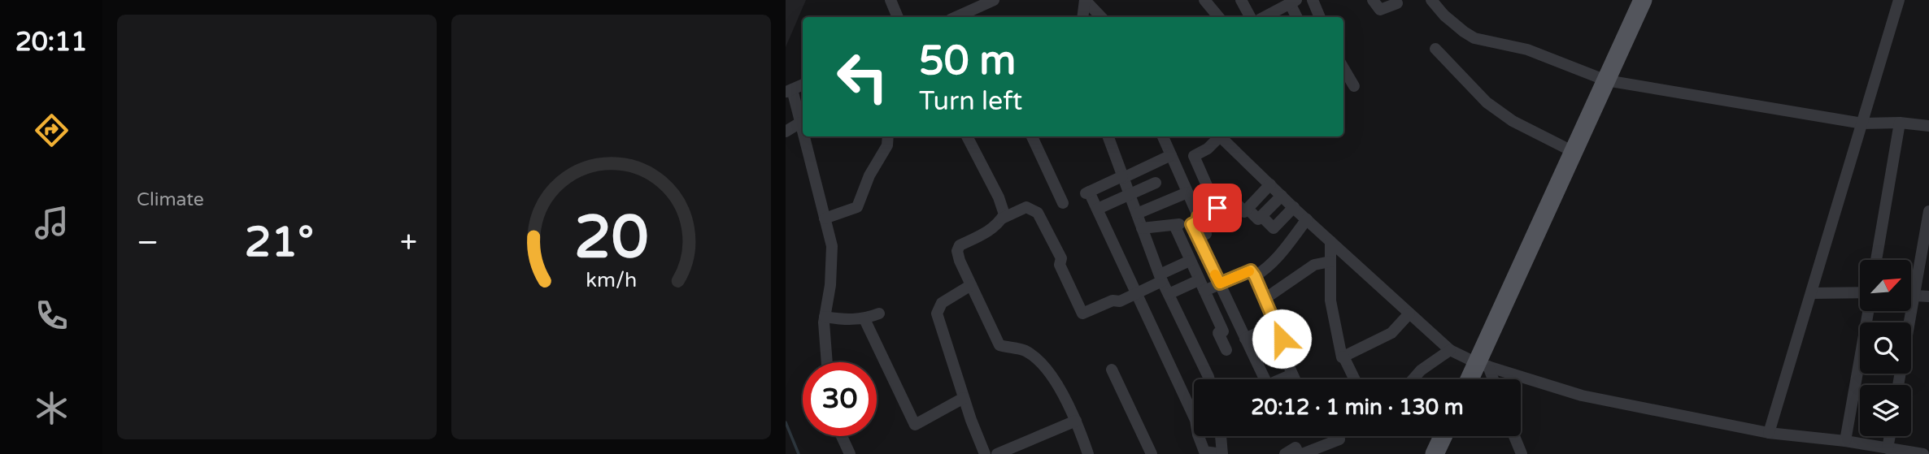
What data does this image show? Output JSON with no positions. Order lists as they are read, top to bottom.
{
  "north": "top right",
  "page": {
    "tabs": "20:11",
    "tile": "Climate",
    "turn": ["50 m", "Turn left"],
    "heat": ["−", "21°", "+"],
    "limit": "30",
    "trip": "20:12 · 1 min · 130 m",
    "gauge": ["20", "km/h"]
  }
}
